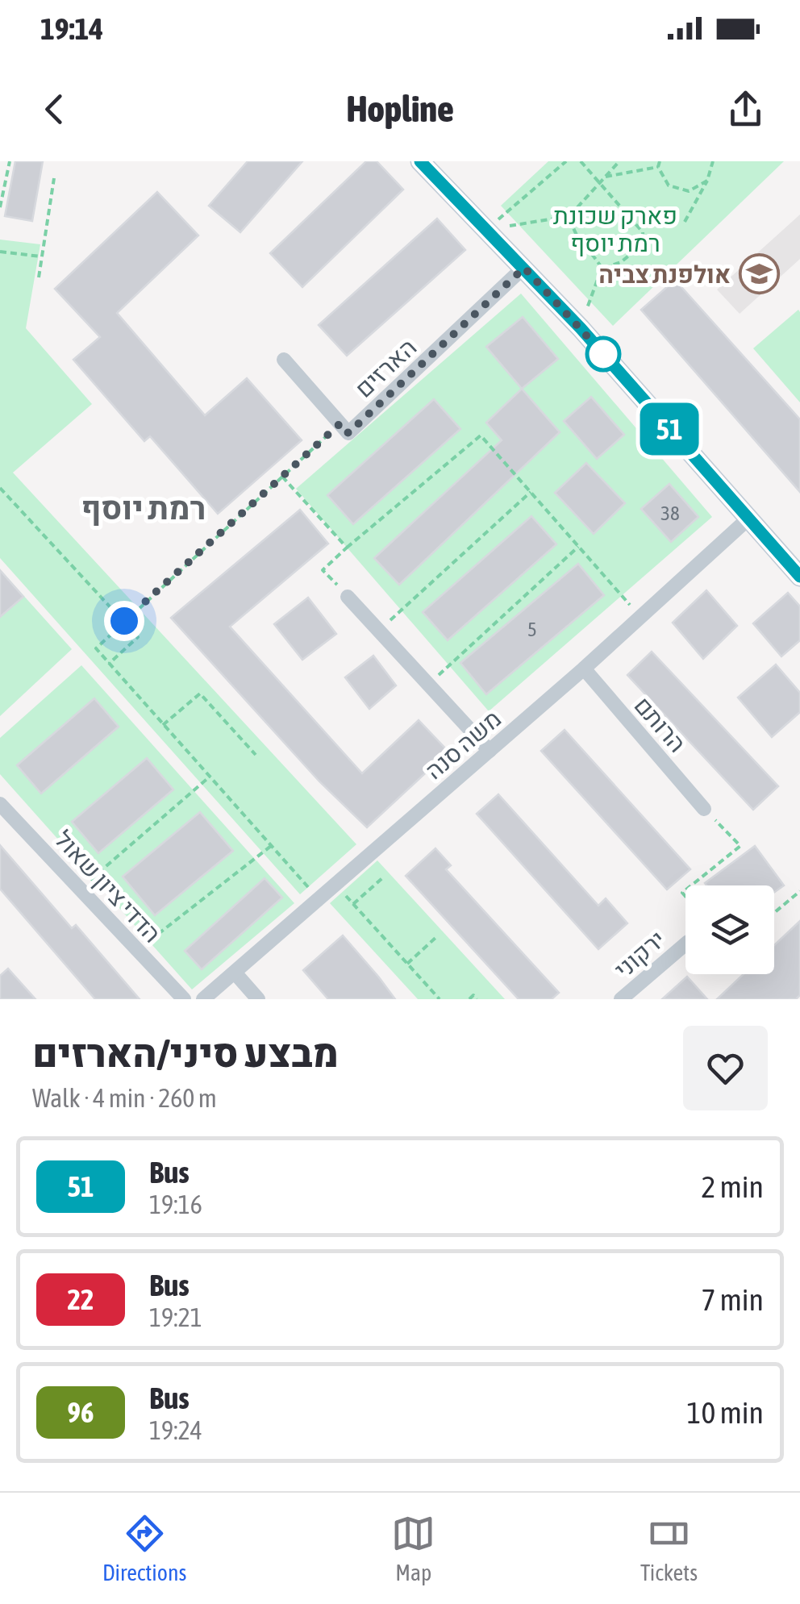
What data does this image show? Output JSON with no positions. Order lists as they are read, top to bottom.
{
  "streets": {
    "street": [
      "הארזים",
      "הרותם",
      "משה סנה",
      "הדדי ציון שאול",
      "ירקוני"
    ]
  },
  "crossings": [
    ["הרותם", "משה סנה"]
  ],
  "districts": ["רמת יוסף"],
  "parks": ["פארק שכונת רמת יוסף"],
  "places": {
    "school or university": ["אולפנת צביה"]
  },
  "lines": ["bus line 51"],
  "house_numbers": ["38", "5"],
  "page": {
    "status": "19:14",
    "header": "Hopline",
    "on_map": "51",
    "heading": ["מבצע סיני/הארזים", "Walk · 4 min · 260 m"],
    "list": [
      {
        "mark": "51",
        "name": "Bus",
        "note": "19:16",
        "value": "2 min"
      },
      {
        "mark": "22",
        "name": "Bus",
        "note": "19:21",
        "value": "7 min"
      },
      {
        "mark": "96",
        "name": "Bus",
        "note": "19:24",
        "value": "10 min"
      }
    ],
    "tabs": ["Directions", "Map", "Tickets"]
  }
}
